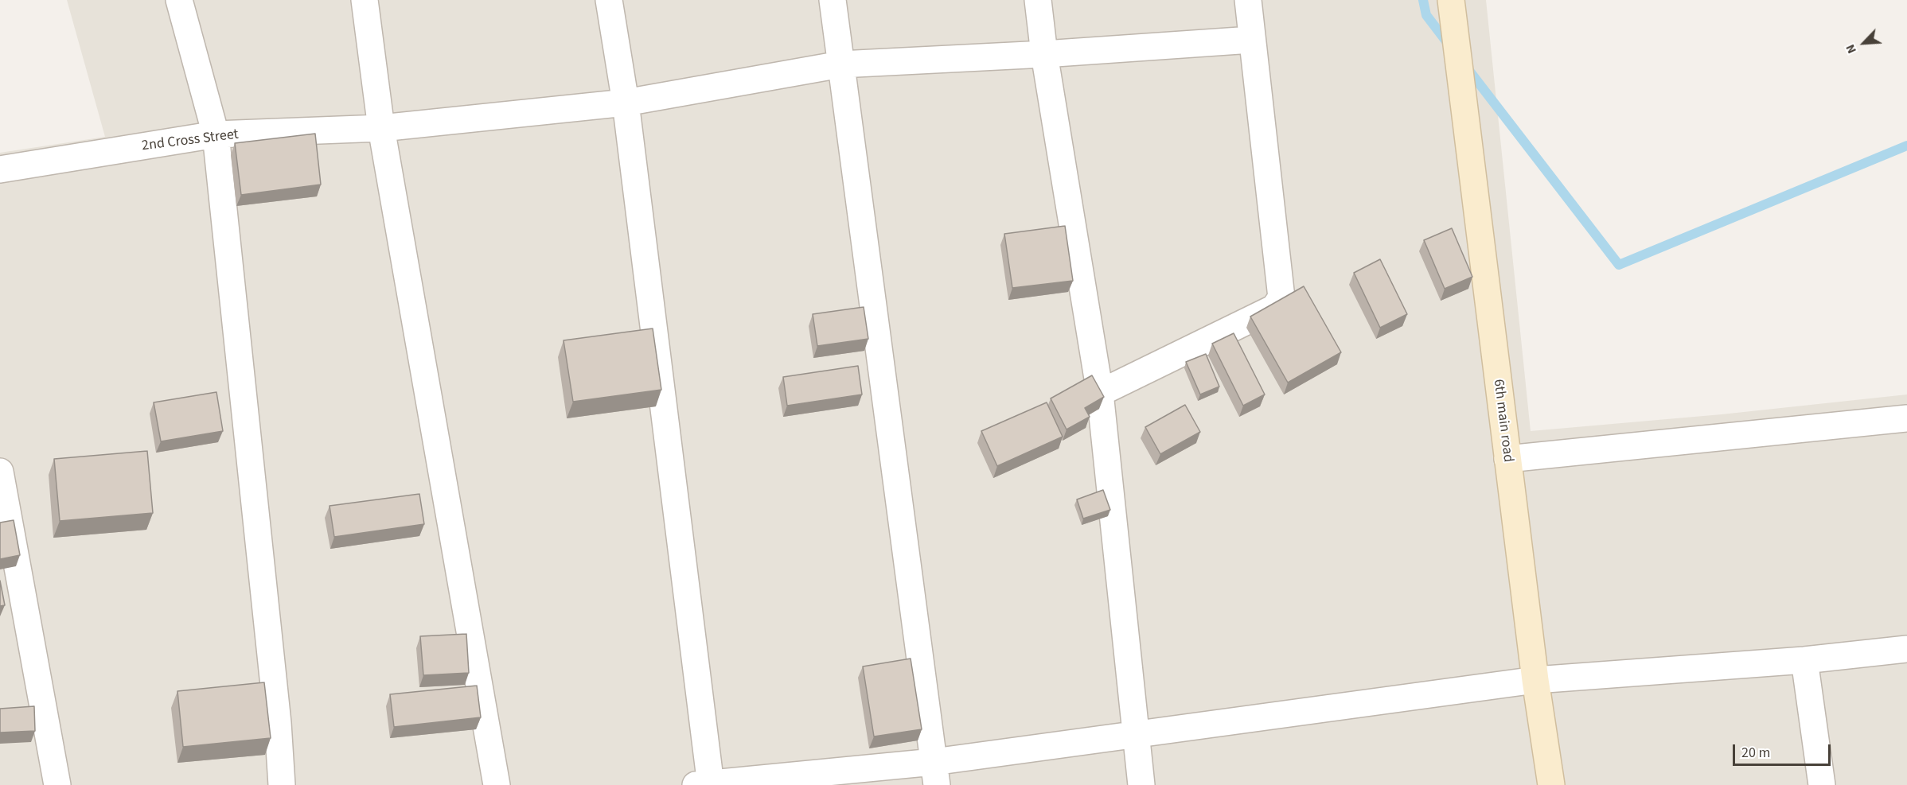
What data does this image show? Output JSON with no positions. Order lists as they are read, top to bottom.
{
  "streets": {
    "street": ["2nd Cross Street", "6th main road"]
  },
  "scale_bar": "20 m",
  "north": "bottom left"
}
